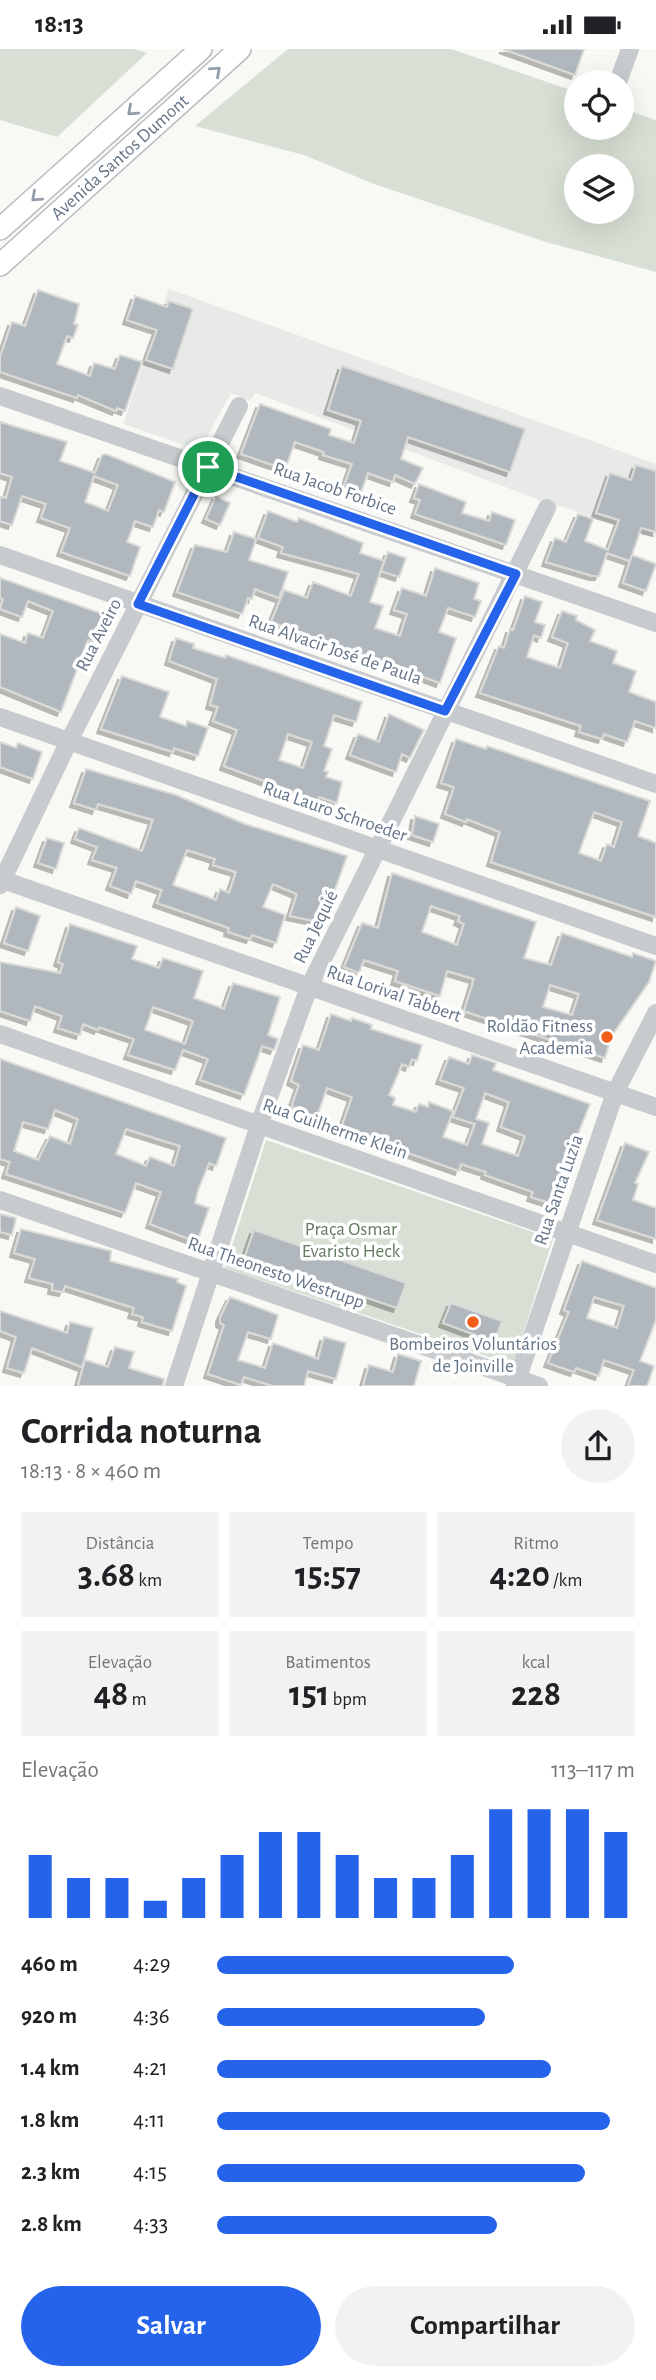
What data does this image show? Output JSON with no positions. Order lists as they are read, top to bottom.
{
  "streets": {
    "main road": ["Avenida Santos Dumont"],
    "street": [
      "Rua Jacob Forbice",
      "Rua Aveiro",
      "Rua Alvacir José de Paula",
      "Rua Lauro Schroeder",
      "Rua Jequié",
      "Rua Lorival Tabbert",
      "Rua Guilherme Klein",
      "Rua Santa Luzia",
      "Rua Theonesto Westrupp"
    ]
  },
  "crossings": [
    ["Rua Jacob Forbice", "Rua Aveiro"],
    ["Rua Jacob Forbice", "Rua Jequié"],
    ["Rua Aveiro", "Rua Alvacir José de Paula"],
    ["Rua Aveiro", "Rua Lauro Schroeder"],
    ["Rua Aveiro", "Rua Lorival Tabbert"],
    ["Rua Alvacir José de Paula", "Rua Jequié"],
    ["Rua Lauro Schroeder", "Rua Jequié"],
    ["Rua Jequié", "Rua Lorival Tabbert"],
    ["Rua Jequié", "Rua Guilherme Klein"],
    ["Rua Jequié", "Rua Theonesto Westrupp"],
    ["Rua Lorival Tabbert", "Rua Santa Luzia"],
    ["Rua Guilherme Klein", "Rua Santa Luzia"],
    ["Rua Santa Luzia", "Rua Theonesto Westrupp"]
  ],
  "parks": ["Praça Osmar Evaristo Heck"],
  "places": ["Roldão Fitness Academia", "Bombeiros Voluntários de Joinville"],
  "page": {
    "status": "18:13",
    "heading": ["Corrida noturna", "18:13 · 8 × 460 m"],
    "stats": [
      ["Distância", "3.68 km"],
      ["Tempo", "15:57"],
      ["Ritmo", "4:20 /km"],
      ["Elevação", "48 m"],
      ["Batimentos", "151 bpm"],
      ["kcal", "228"]
    ],
    "chart": ["Elevação", "113–117 m"],
    "list": [
      {
        "name": "460 m",
        "note": "4:29"
      },
      {
        "name": "920 m",
        "note": "4:36"
      },
      {
        "name": "1.4 km",
        "note": "4:21"
      },
      {
        "name": "1.8 km",
        "note": "4:11"
      },
      {
        "name": "2.3 km",
        "note": "4:15"
      },
      {
        "name": "2.8 km",
        "note": "4:33"
      }
    ],
    "buttons": ["Salvar", "Compartilhar"]
  }
}
